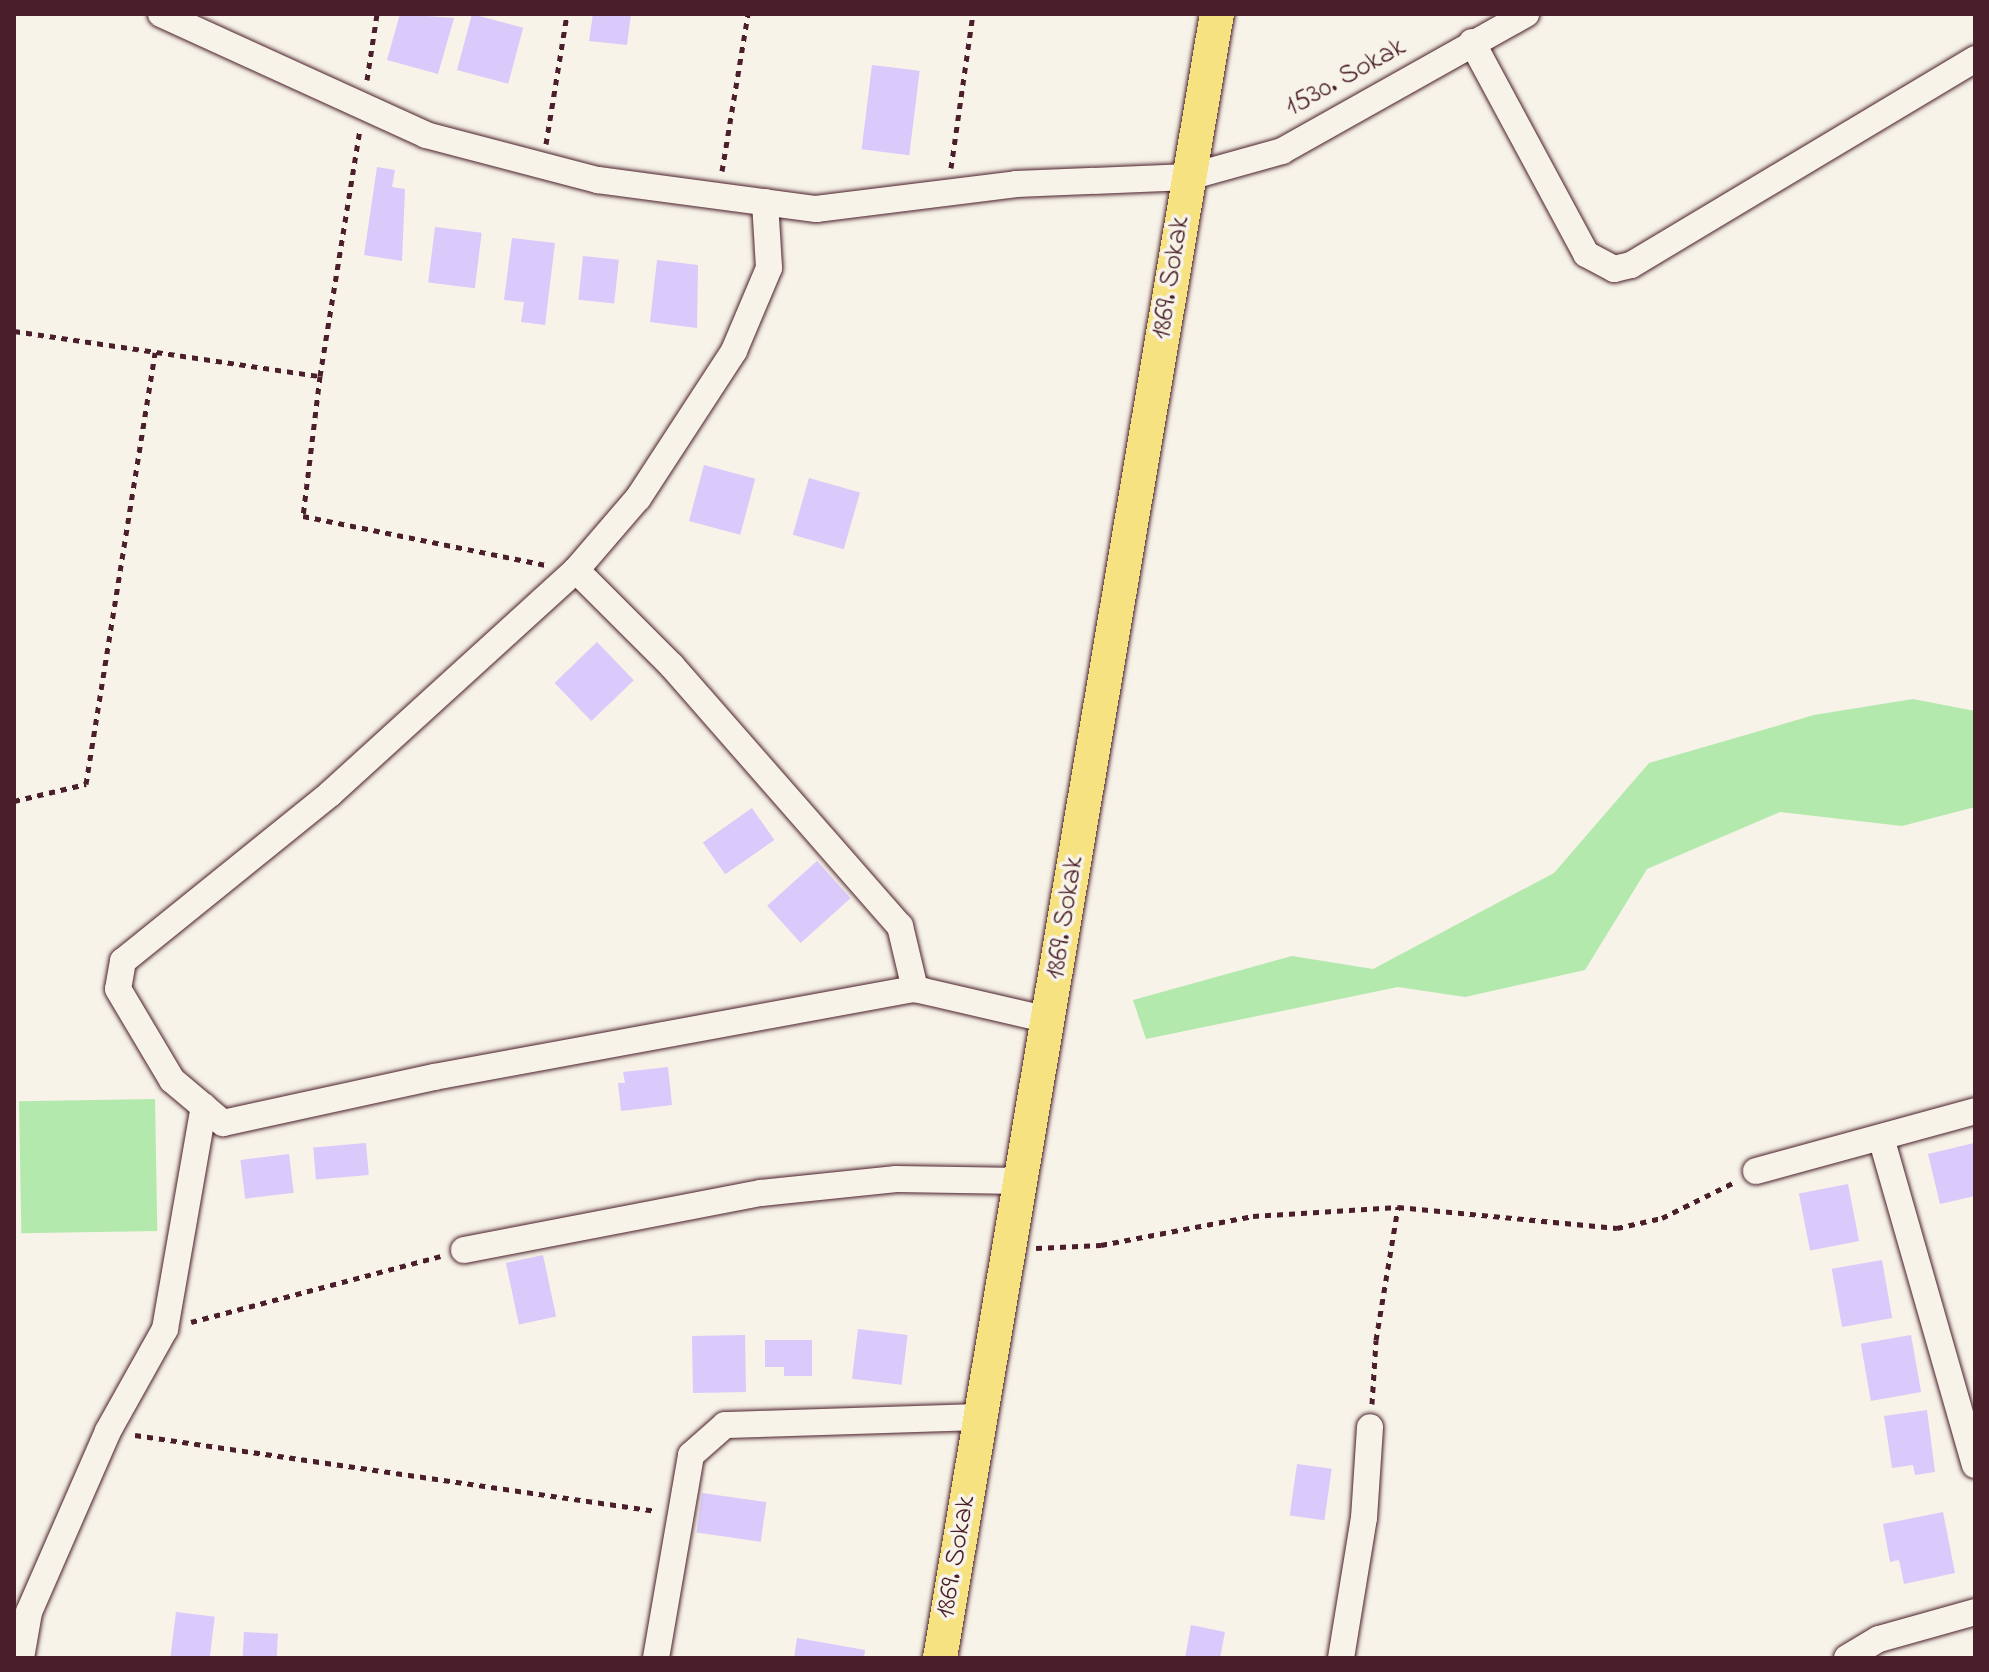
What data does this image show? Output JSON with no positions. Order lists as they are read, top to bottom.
{
  "streets": {
    "main road": ["1869. Sokak"],
    "street": ["1530. Sokak"]
  },
  "crossings": [
    ["1530. Sokak", "1869. Sokak"]
  ]
}
